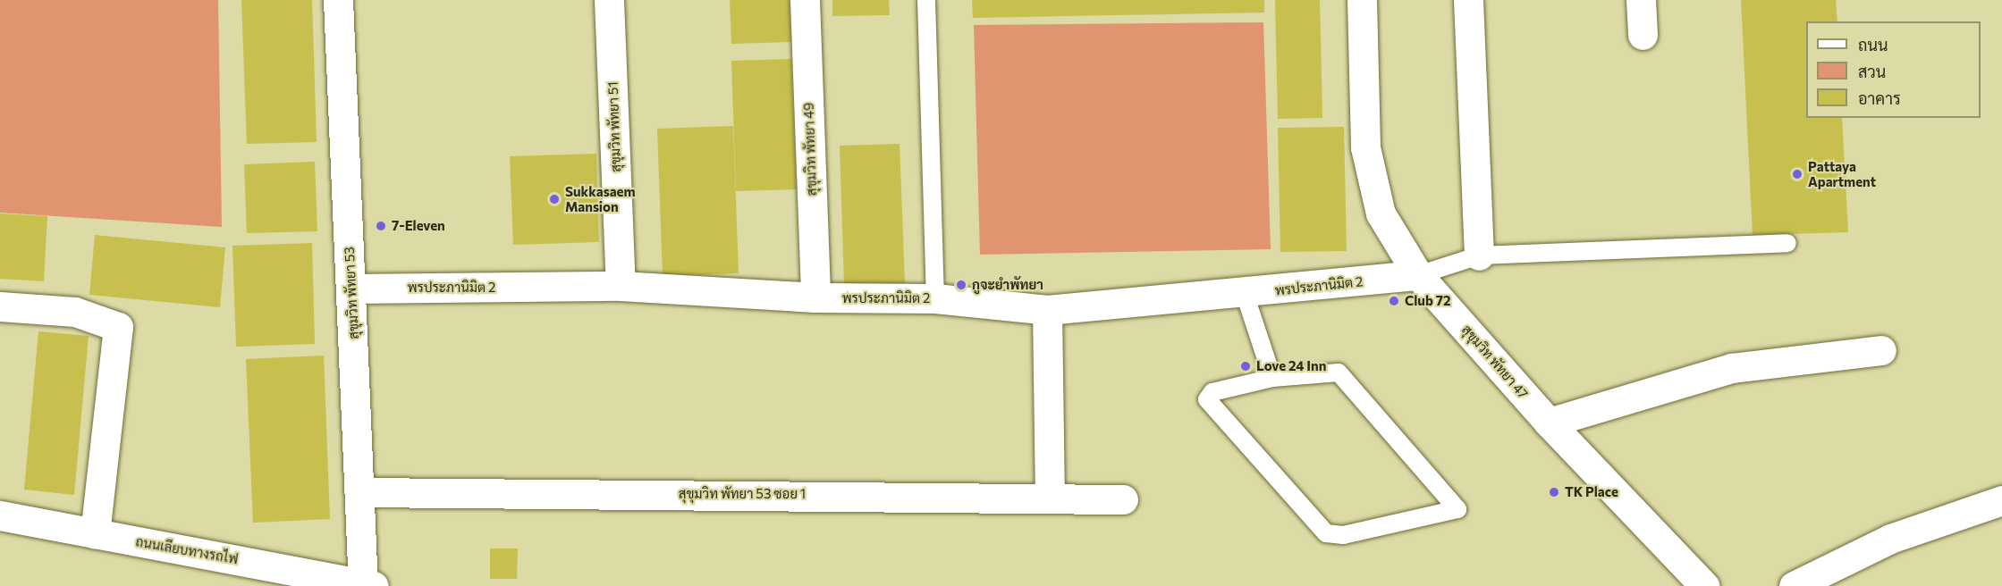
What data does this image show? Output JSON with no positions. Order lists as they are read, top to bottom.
{
  "streets": {
    "street": [
      "สุขุมวิท พัทยา 51",
      "สุขุมวิท พัทยา 49",
      "พรประภานิมิต 2",
      "สุขุมวิท พัทยา 53",
      "สุขุมวิท พัทยา 47",
      "สุขุมวิท พัทยา 53 ซอย 1",
      "ถนนเลียบทางรถไฟ"
    ]
  },
  "crossings": [
    ["สุขุมวิท พัทยา 51", "พรประภานิมิต 2"],
    ["สุขุมวิท พัทยา 49", "พรประภานิมิต 2"],
    ["พรประภานิมิต 2", "สุขุมวิท พัทยา 53"],
    ["พรประภานิมิต 2", "สุขุมวิท พัทยา 47"],
    ["สุขุมวิท พัทยา 53", "สุขุมวิท พัทยา 53 ซอย 1"],
    ["สุขุมวิท พัทยา 53", "ถนนเลียบทางรถไฟ"]
  ],
  "places": [
    "Pattaya Apartment",
    "Sukkasaem Mansion",
    "7-Eleven",
    "กูจะยำพัทยา",
    "Club 72",
    "Love 24 Inn",
    "TK Place"
  ],
  "legend": ["ถนน", "สวน", "อาคาร"]
}
